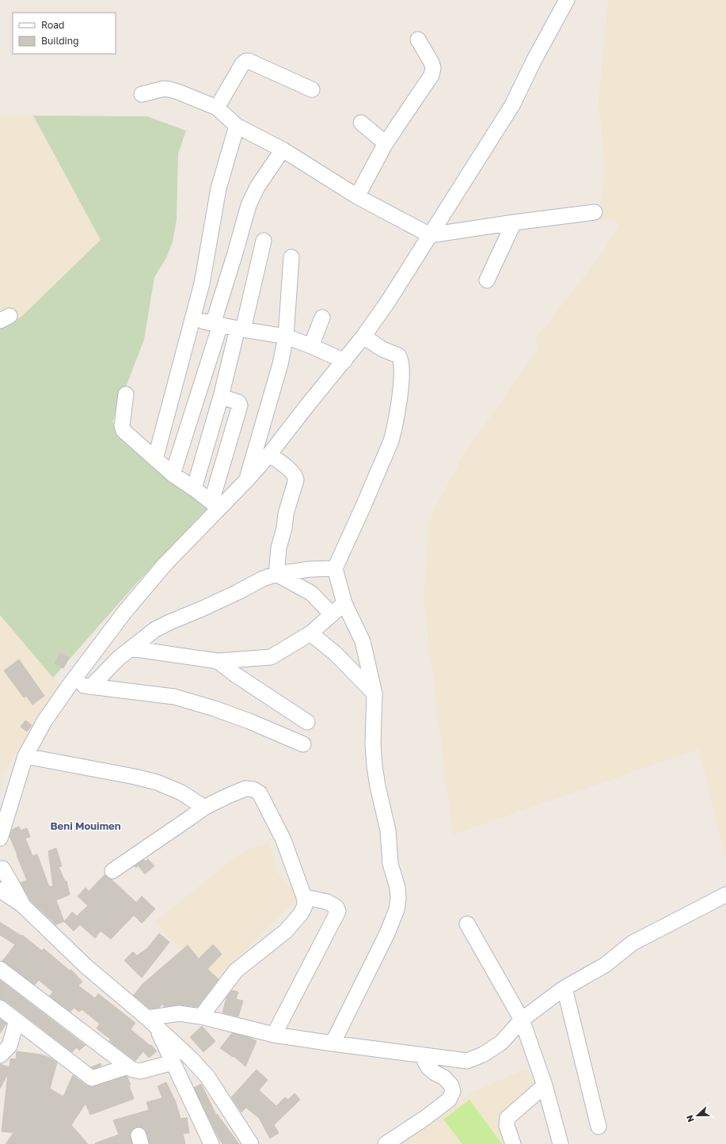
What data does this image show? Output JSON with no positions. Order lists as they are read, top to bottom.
{
  "districts": ["Beni Mouimen"],
  "legend": ["Road", "Building"],
  "north": "left"
}
